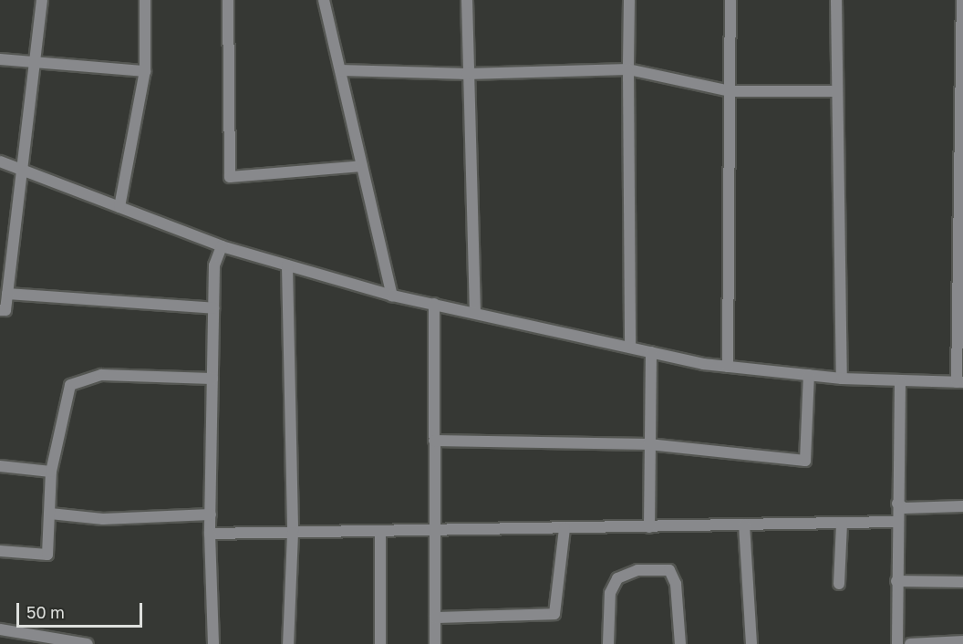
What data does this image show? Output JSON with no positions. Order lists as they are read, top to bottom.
{
  "scale_bar": "50 m"
}
